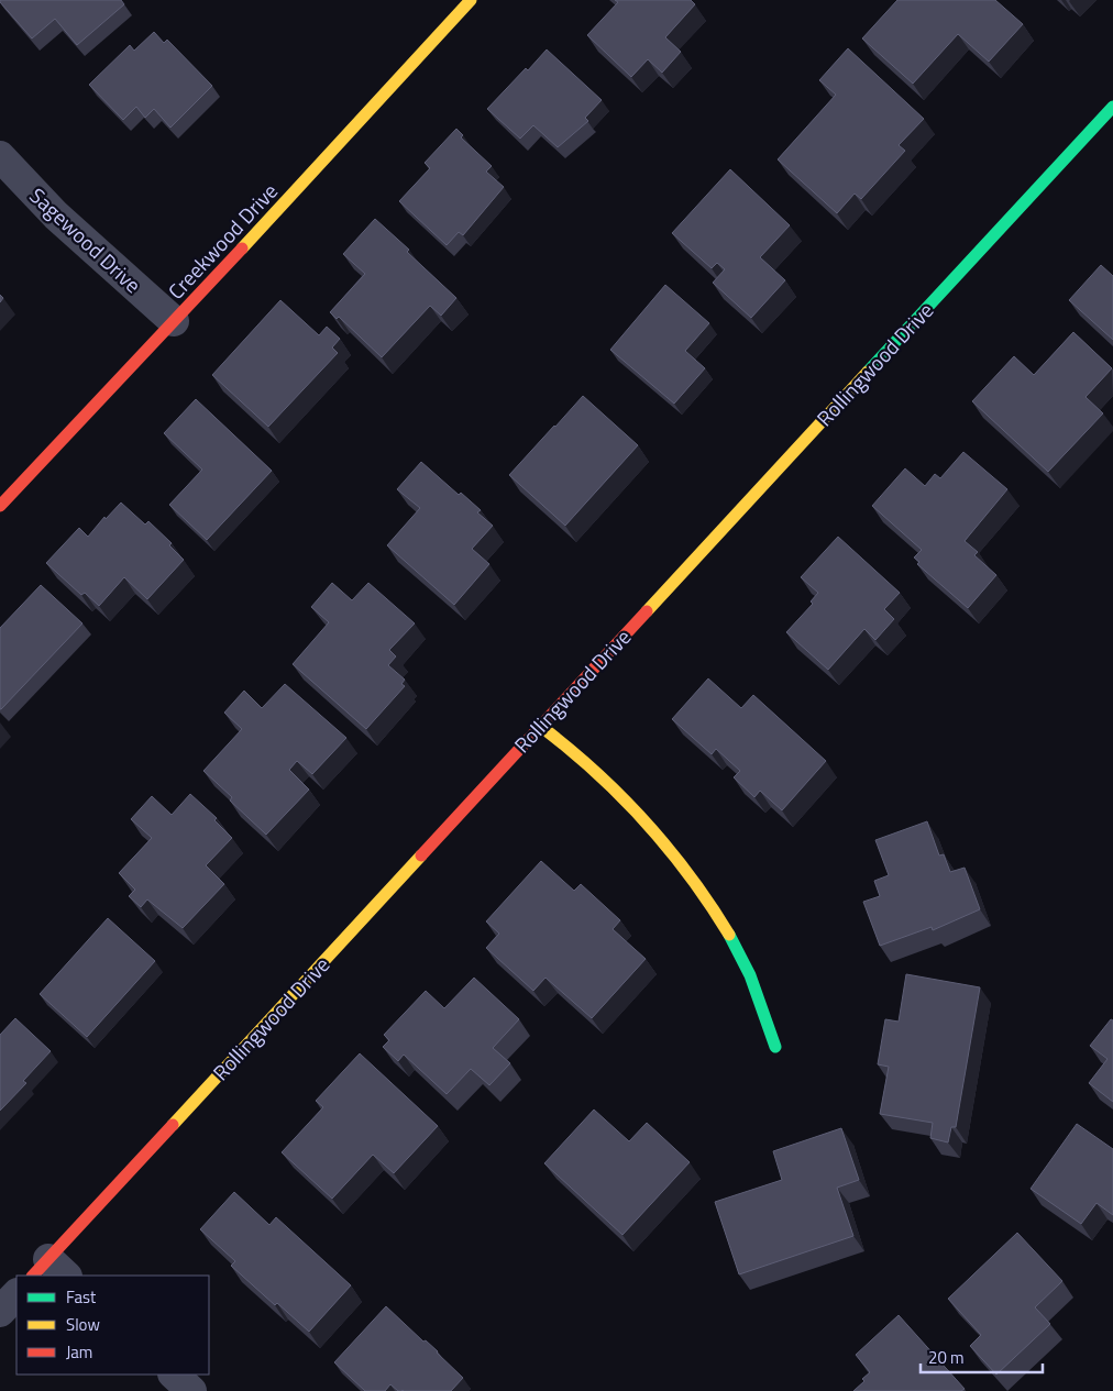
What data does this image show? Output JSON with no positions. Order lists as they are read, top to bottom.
{
  "streets": {
    "street": ["Sagewood Drive", "Creekwood Drive", "Rollingwood Drive"]
  },
  "crossings": [
    ["Sagewood Drive", "Creekwood Drive"]
  ],
  "legend": ["Fast", "Slow", "Jam"],
  "scale_bar": "20 m"
}
